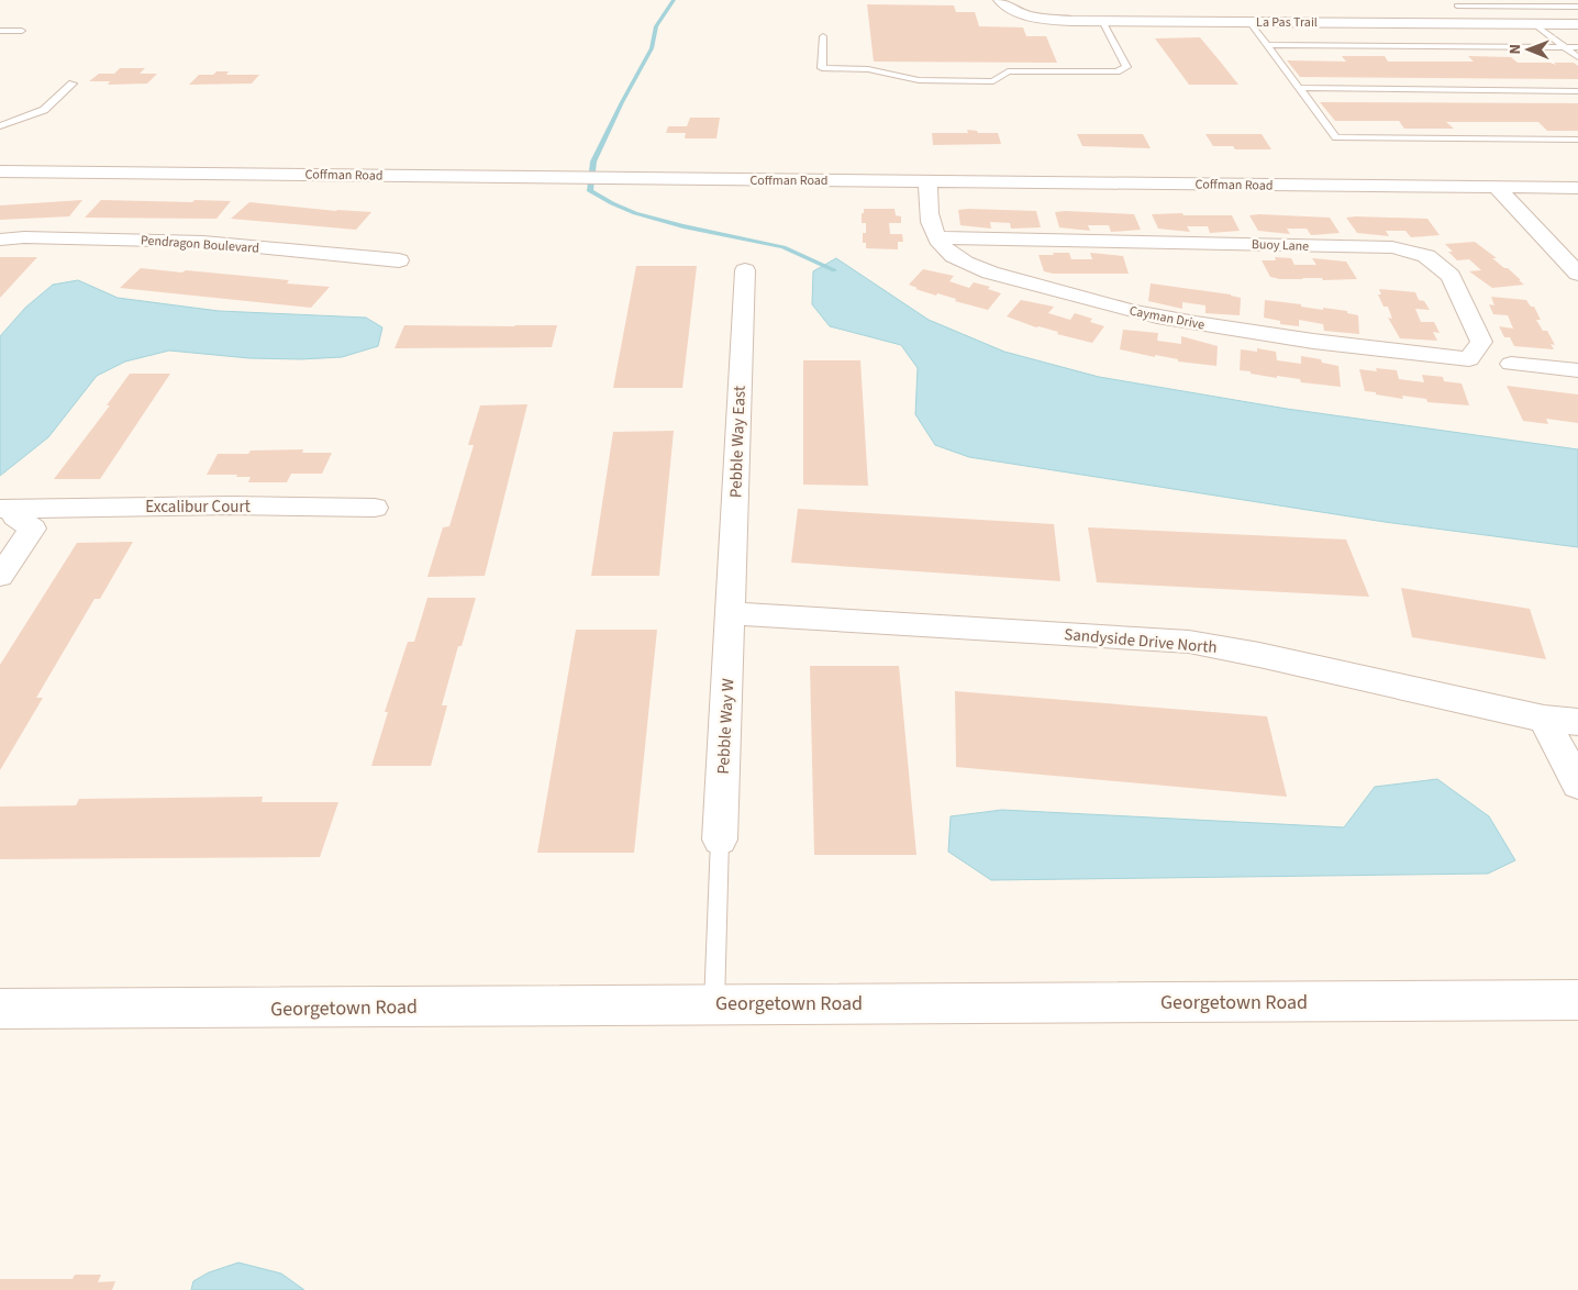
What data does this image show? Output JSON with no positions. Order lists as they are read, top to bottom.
{
  "streets": {
    "street": [
      "La Pas Trail",
      "Coffman Road",
      "Pendragon Boulevard",
      "Buoy Lane",
      "Cayman Drive",
      "Pebble Way East",
      "Excalibur Court",
      "Sandyside Drive North",
      "Pebble Way W",
      "Georgetown Road"
    ]
  },
  "crossings": [
    ["Coffman Road", "Cayman Drive"],
    ["Buoy Lane", "Cayman Drive"],
    ["Pebble Way East", "Sandyside Drive North"],
    ["Pebble Way East", "Pebble Way W"],
    ["Sandyside Drive North", "Pebble Way W"]
  ],
  "north": "left"
}
